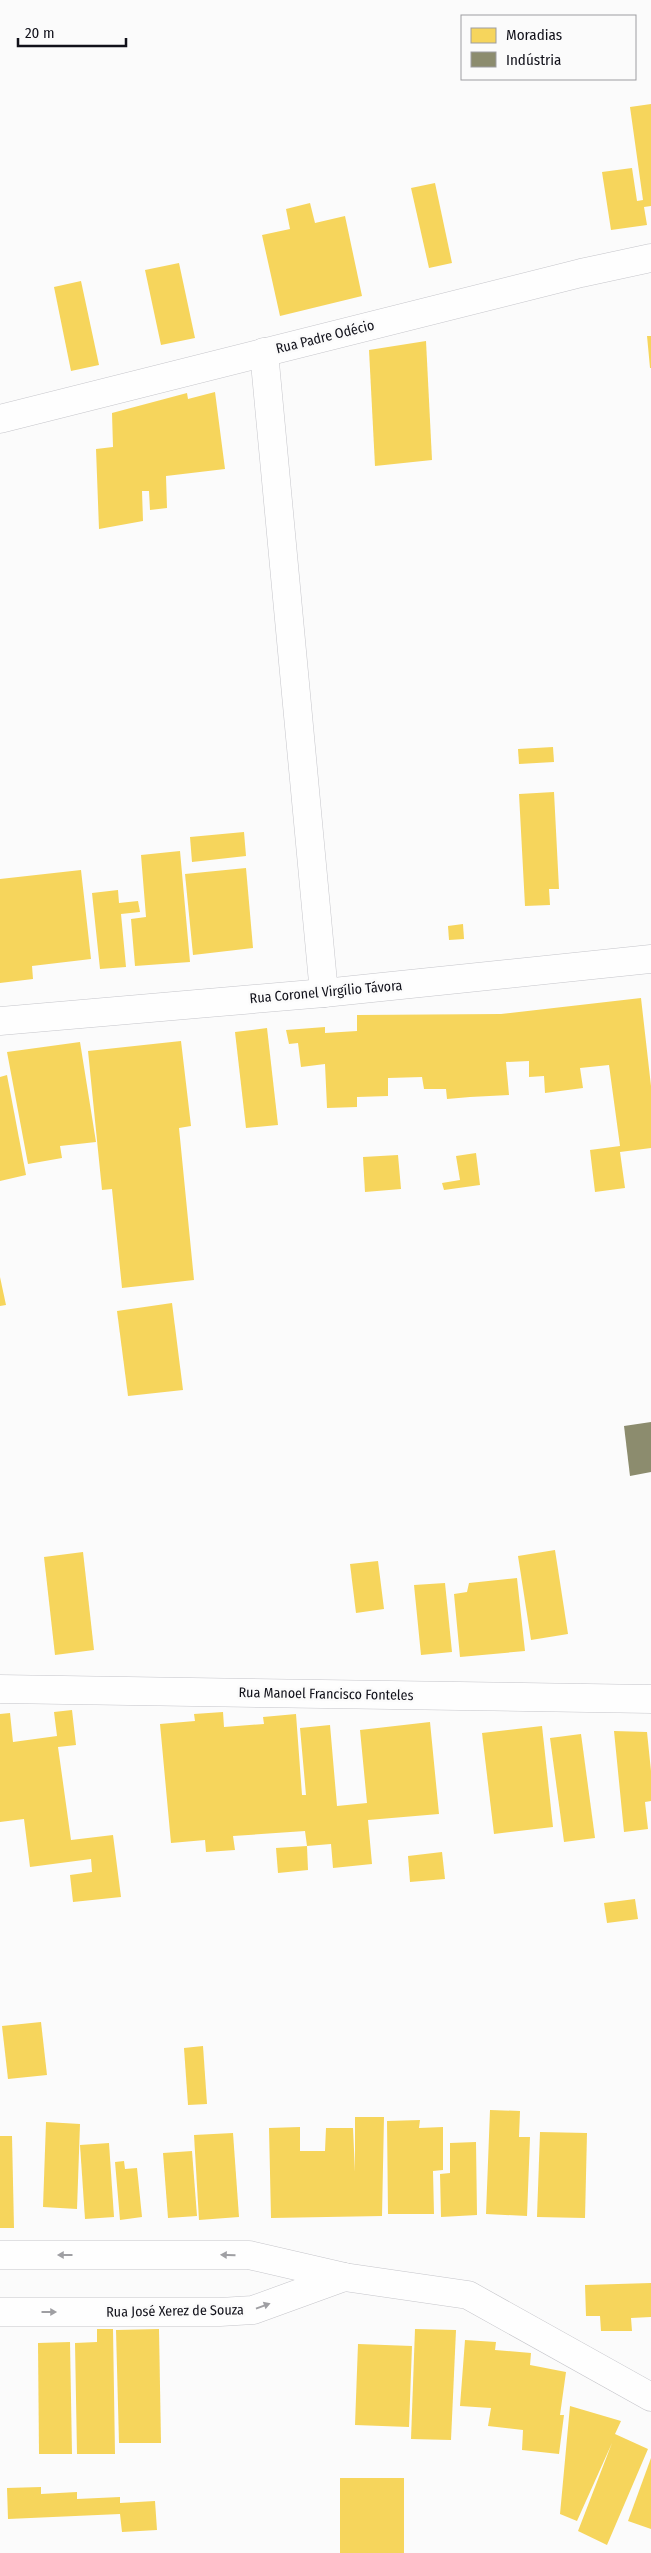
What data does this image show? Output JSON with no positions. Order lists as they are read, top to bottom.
{
  "streets": {
    "street": [
      "Rua Padre Odécio",
      "Rua Coronel Virgílio Távora",
      "Rua Manoel Francisco Fonteles",
      "Rua José Xerez de Souza"
    ]
  },
  "legend": ["Moradias", "Indústria"],
  "scale_bar": "20 m"
}
